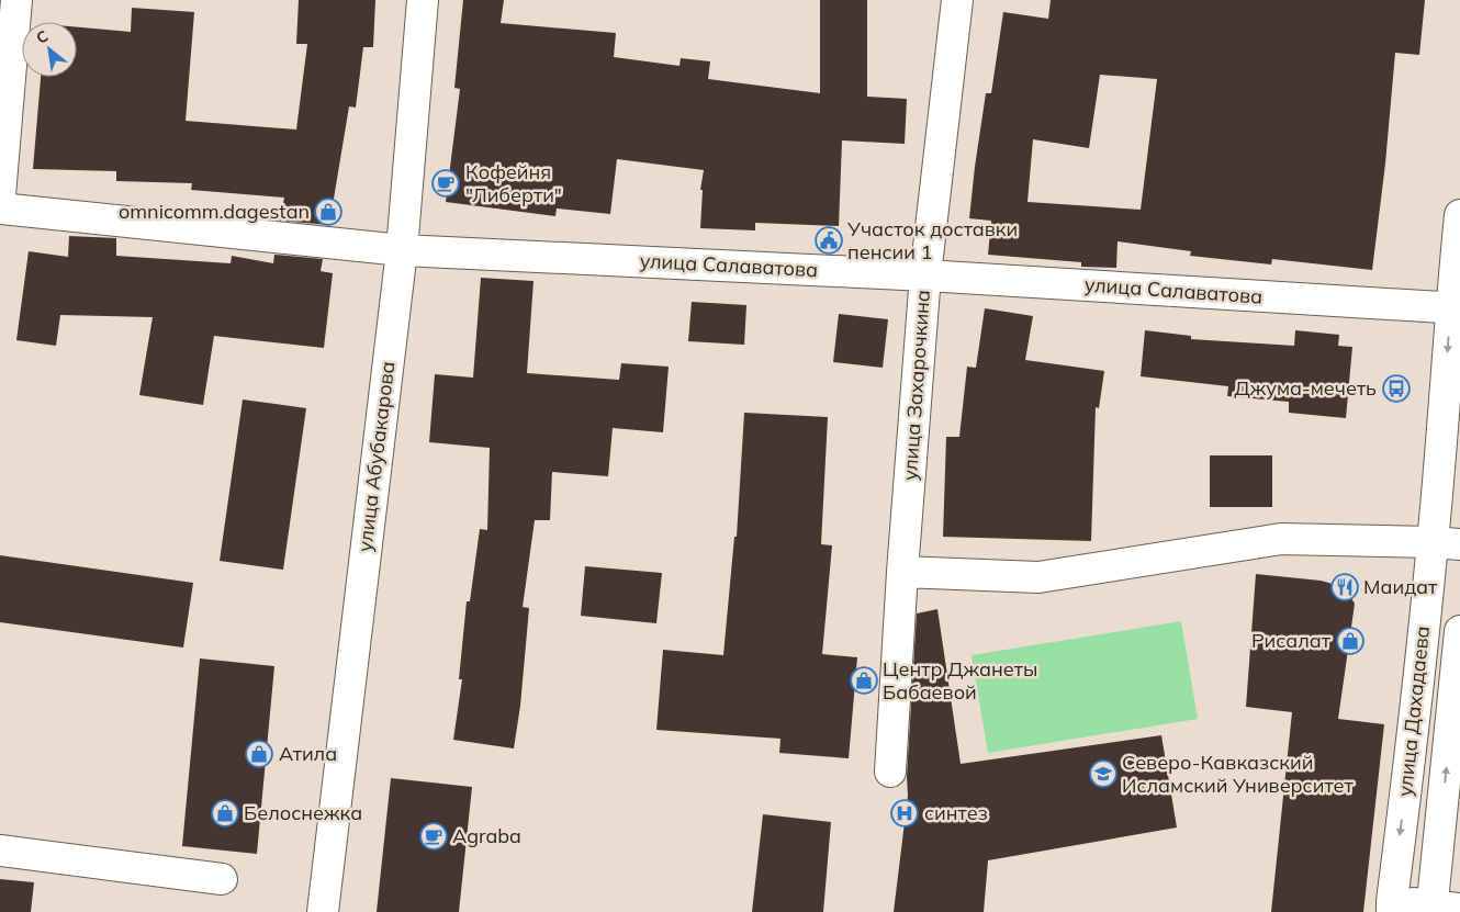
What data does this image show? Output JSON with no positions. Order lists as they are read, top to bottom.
{
  "streets": {
    "street": [
      "улица Салаватова",
      "улица Захарочкина",
      "улица Абубакарова",
      "улица Дахадаева"
    ]
  },
  "crossings": [
    ["улица Салаватова", "улица Захарочкина"],
    ["улица Салаватова", "улица Абубакарова"],
    ["улица Салаватова", "улица Дахадаева"]
  ],
  "places": {
    "cafe": ["Кофейня \"Либерти\"", "Agraba"],
    "shop": [
      "omnicomm.dagestan",
      "Рисалат",
      "Центр Джанеты Бабаевой",
      "Атила",
      "Белоснежка"
    ],
    "public building": ["Участок доставки пенсии 1"],
    "bus stop": ["Джума-мечеть"],
    "restaurant": ["Маидат"],
    "school or university": ["Северо-Кавказский Исламский Университет"],
    "hospital": ["синтез"]
  },
  "north": "top left"
}
